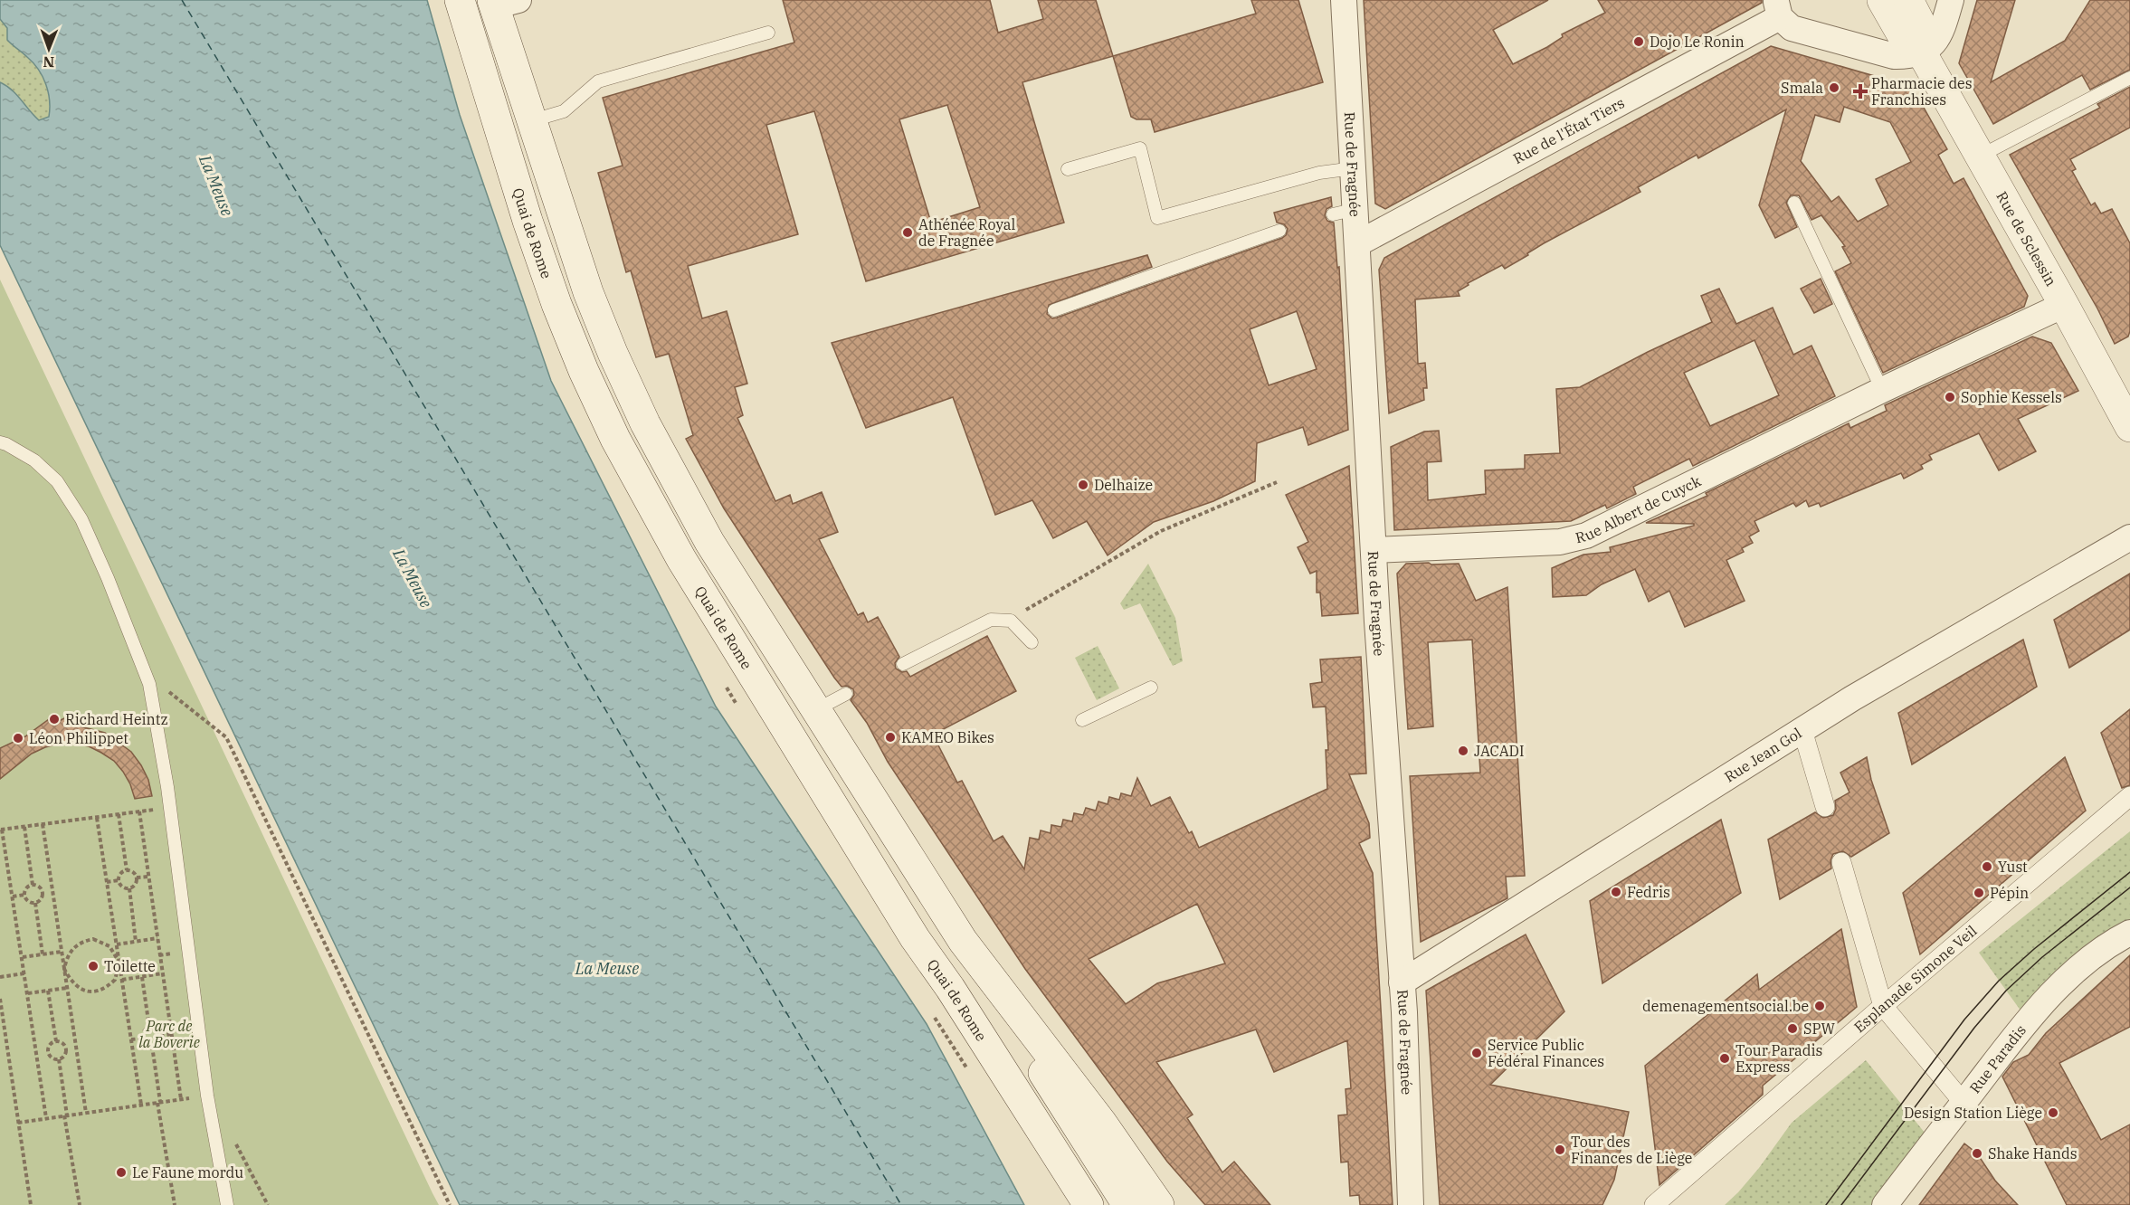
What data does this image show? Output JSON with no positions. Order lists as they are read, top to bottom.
{
  "streets": {
    "main road": ["Quai de Rome", "Rue de Sclessin"],
    "street": [
      "Rue de l'État Tiers",
      "Rue de Fragnée",
      "Rue Albert de Cuyck",
      "Rue Jean Gol",
      "Esplanade Simone Veil",
      "Rue Paradis"
    ]
  },
  "crossings": [
    ["Rue de l'État Tiers", "Rue de Fragnée"],
    ["Rue de Fragnée", "Rue Albert de Cuyck"],
    ["Rue de Fragnée", "Rue Jean Gol"],
    ["Rue de Sclessin", "Rue Albert de Cuyck"]
  ],
  "water": ["La Meuse"],
  "parks": ["Parc de la Boverie"],
  "places": {
    "other": [
      "Dojo Le Ronin",
      "Smala",
      "Athénée Royal de Fragnée",
      "Sophie Kessels",
      "Delhaize",
      "Richard Heintz",
      "KAMEO Bikes",
      "Léon Philippet",
      "JACADI",
      "Yust",
      "Fedris",
      "Pépin",
      "Toilette",
      "demenagementsocial.be",
      "SPW",
      "Service Public Fédéral Finances",
      "Tour Paradis Express",
      "Design Station Liège",
      "Tour des Finances de Liège",
      "Shake Hands",
      "Le Faune mordu"
    ],
    "health": ["Pharmacie des Franchises"]
  },
  "north": "bottom"
}
